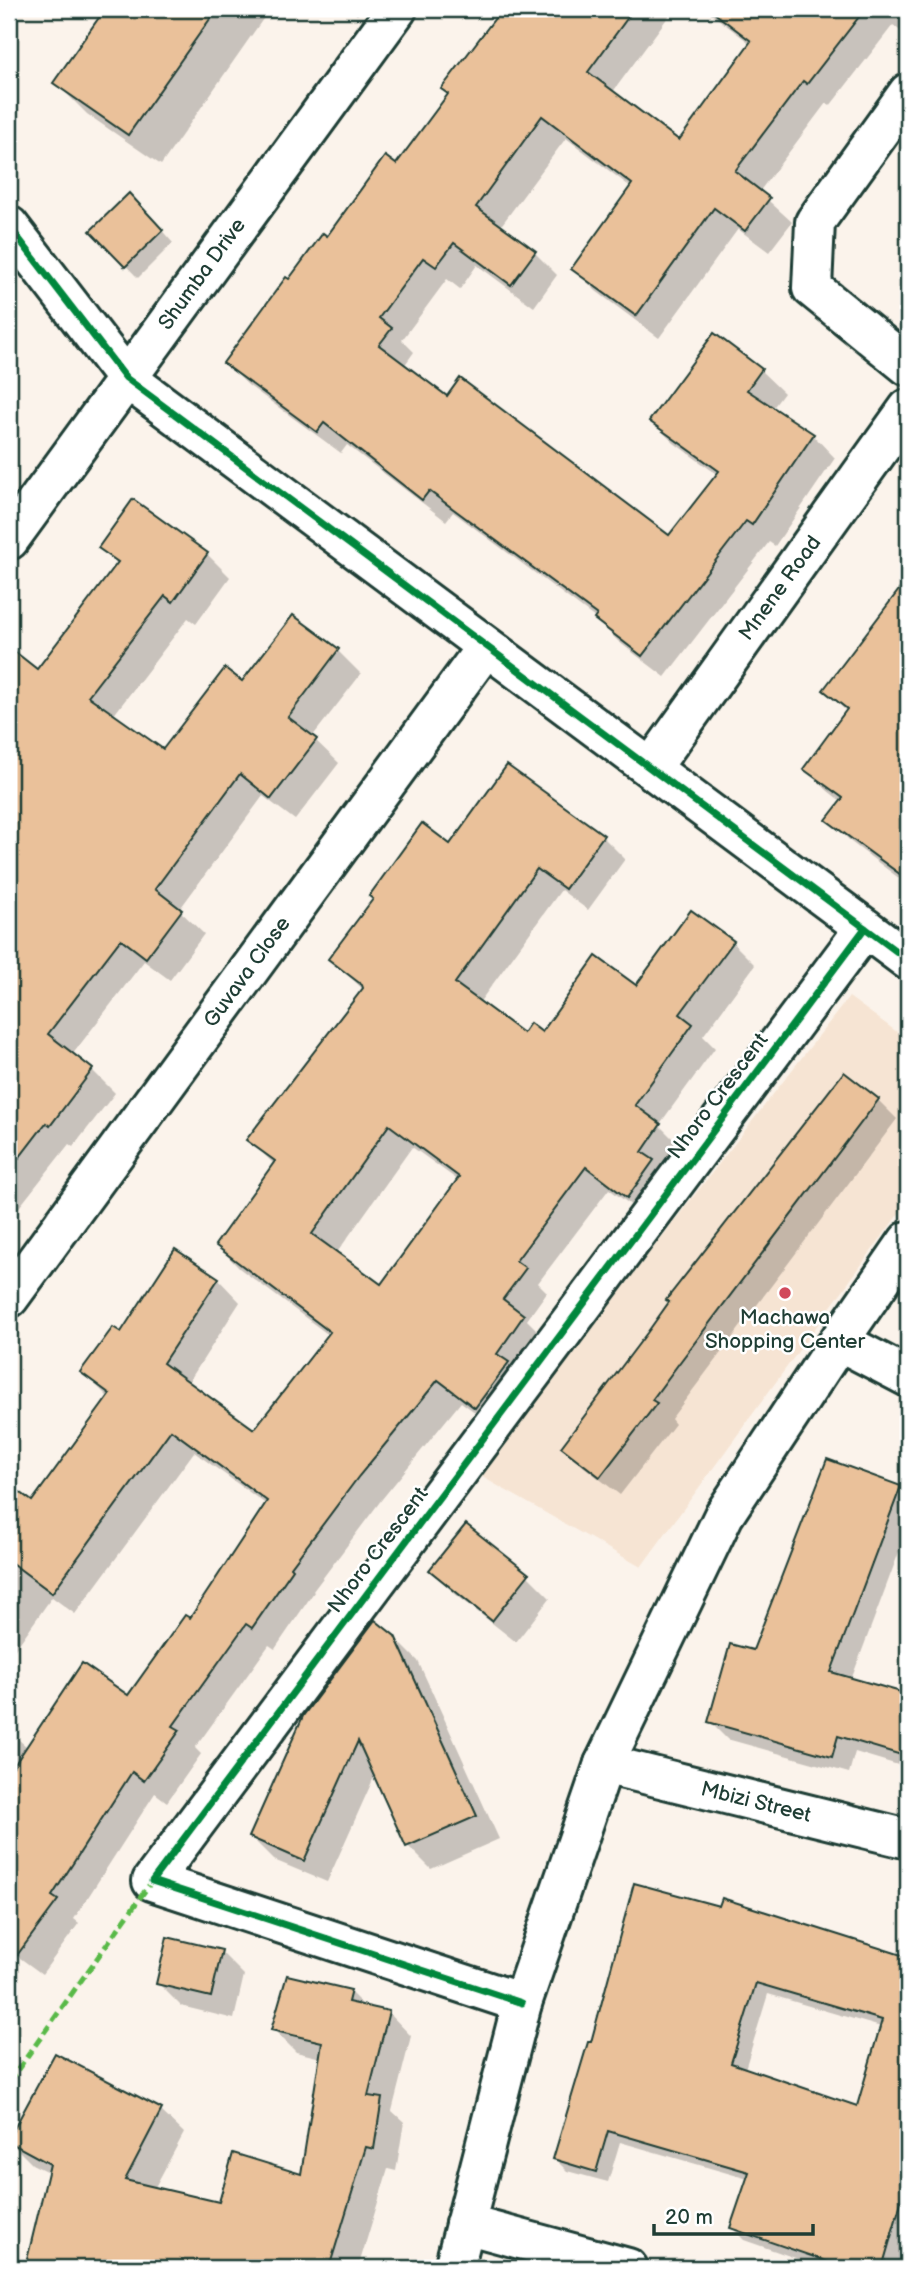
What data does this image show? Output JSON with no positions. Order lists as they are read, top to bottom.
{
  "streets": {
    "street": [
      "Shumba Drive",
      "Mnene Road",
      "Guvava Close",
      "Nhoro Crescent",
      "Mbizi Street"
    ]
  },
  "places": ["Machawa Shopping Center"],
  "scale_bar": "20 m"
}
